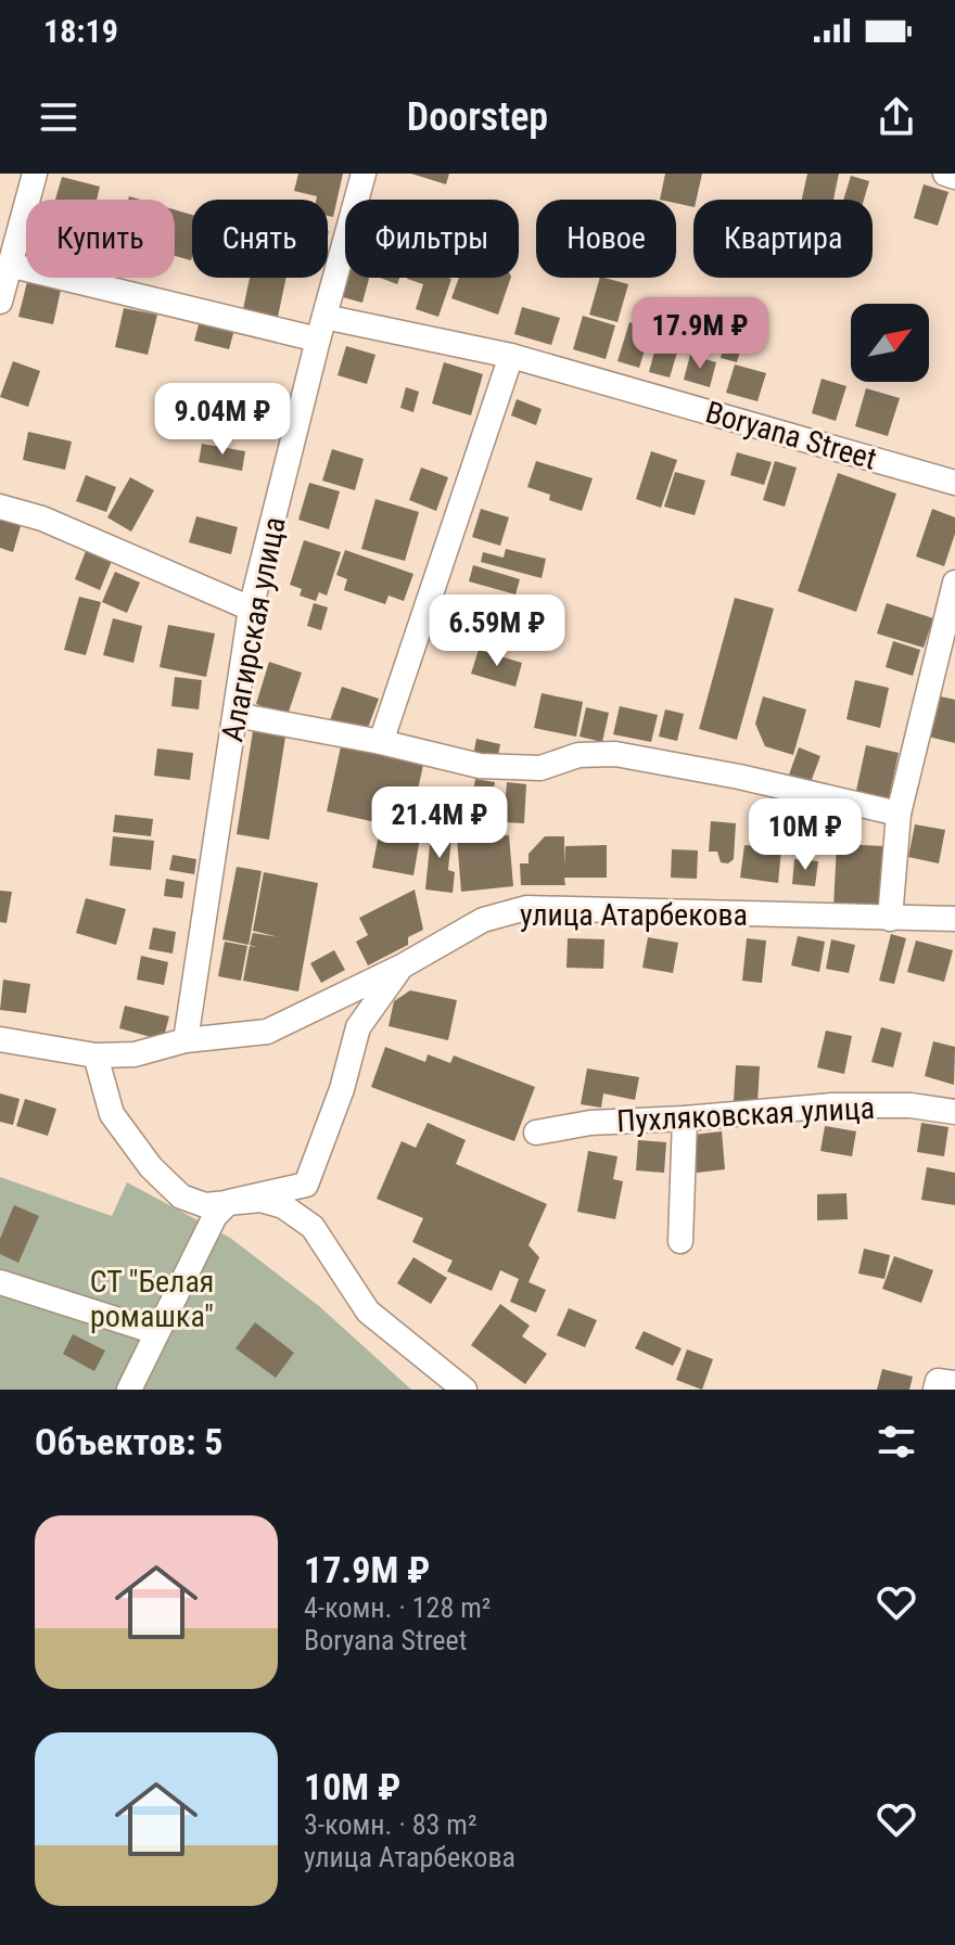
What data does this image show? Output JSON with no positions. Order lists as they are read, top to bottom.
{
  "streets": {
    "street": [
      "Boryana Street",
      "Алагирская улица",
      "улица Атарбекова",
      "Пухляковская улица"
    ]
  },
  "crossings": [
    ["Boryana Street", "Алагирская улица"],
    ["Алагирская улица", "улица Атарбекова"]
  ],
  "parks": ["СТ \"Белая ромашка\""],
  "north": "top right",
  "page": {
    "status": "18:19",
    "header": "Doorstep",
    "chip": [
      "Купить",
      "Снять",
      "Фильтры",
      "Новое",
      "Квартира"
    ],
    "price": [
      "17.9M ₽",
      "9.04M ₽",
      "6.59M ₽",
      "21.4M ₽",
      "10M ₽"
    ],
    "heading": "Объектов: 5",
    "list": [
      {
        "name": "17.9M ₽",
        "note": "4-комн. · 128 m² · Boryana Street"
      },
      {
        "name": "10M ₽",
        "note": "3-комн. · 83 m² · улица Атарбекова"
      }
    ]
  }
}
